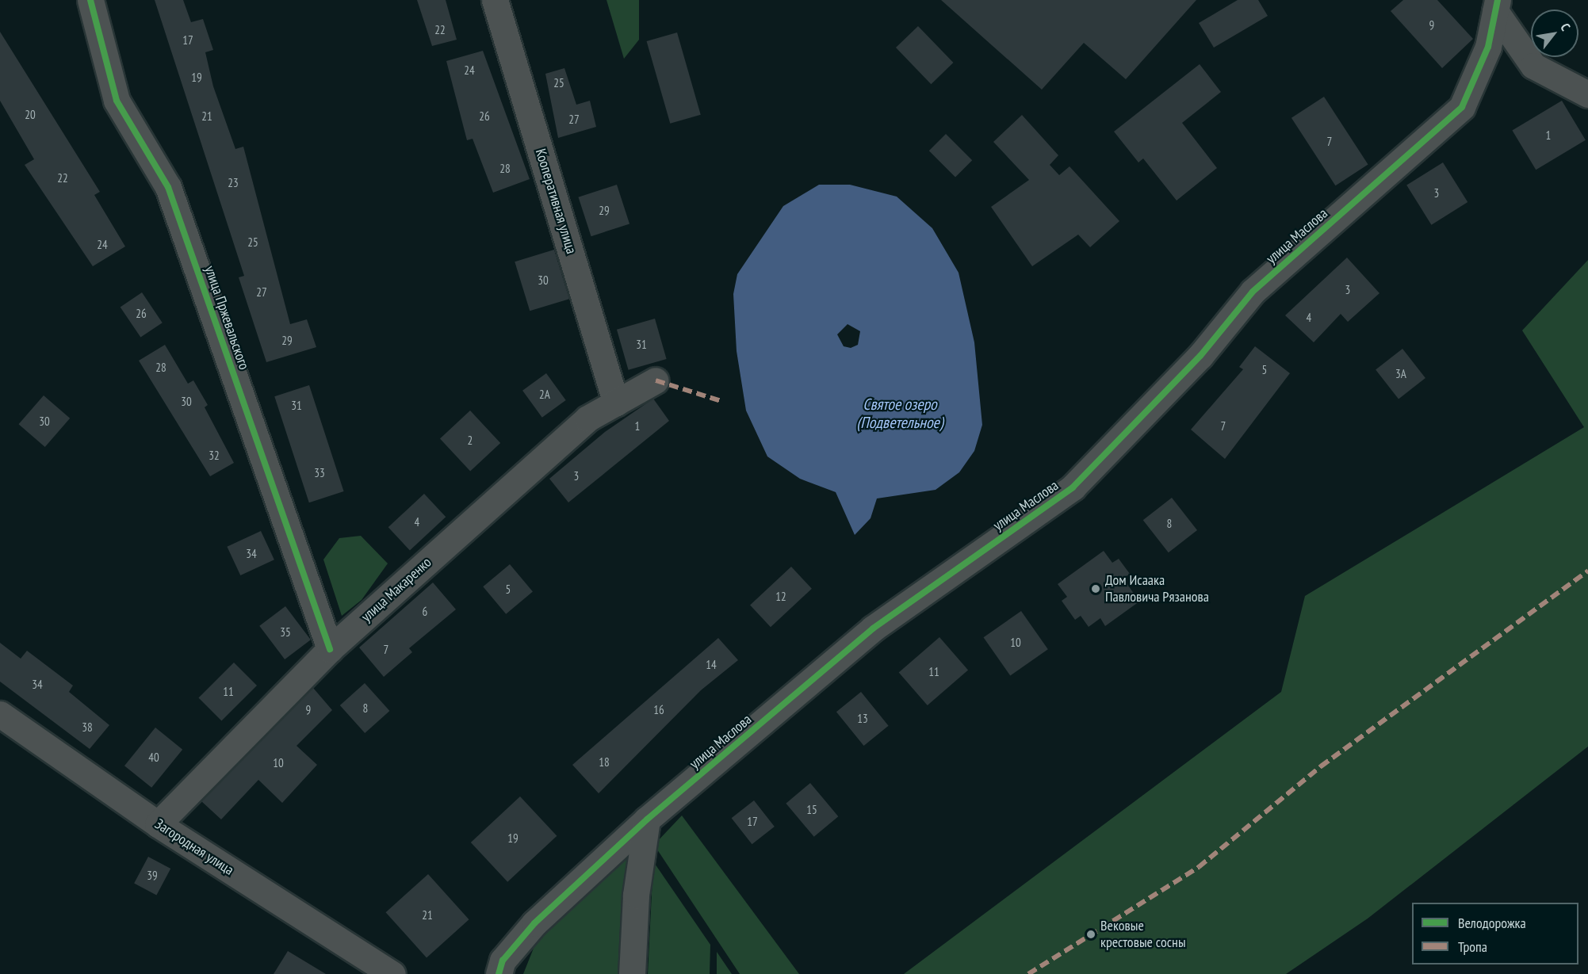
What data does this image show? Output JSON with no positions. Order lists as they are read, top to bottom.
{
  "streets": {
    "street": [
      "Кооперативная улица",
      "улица Маслова",
      "улица Пржевальского",
      "улица Макаренко",
      "Загородная улица"
    ]
  },
  "crossings": [
    ["Кооперативная улица", "улица Макаренко"],
    ["улица Пржевальского", "улица Макаренко"],
    ["улица Макаренко", "Загородная улица"]
  ],
  "water": ["Святое озеро (Подветельное)"],
  "places": ["Дом Исаака Павловича Рязанова", "Вековые крестовые сосны"],
  "house_numbers": [
    "9",
    "22",
    "17",
    "24",
    "19",
    "25",
    "20",
    "21",
    "26",
    "27",
    "1",
    "7",
    "28",
    "22",
    "23",
    "3",
    "29",
    "25",
    "24",
    "30",
    "3",
    "27",
    "26",
    "4",
    "29",
    "31",
    "28",
    "5",
    "3А",
    "2А",
    "30",
    "31",
    "30",
    "1",
    "7",
    "2",
    "32",
    "33",
    "3",
    "4",
    "8",
    "34",
    "5",
    "12",
    "6",
    "35",
    "10",
    "7",
    "14",
    "11",
    "34",
    "11",
    "8",
    "9",
    "16",
    "13",
    "38",
    "40",
    "18",
    "10",
    "15",
    "17",
    "19",
    "39",
    "21"
  ],
  "legend": ["Велодорожка", "Тропа"],
  "north": "top right"
}
